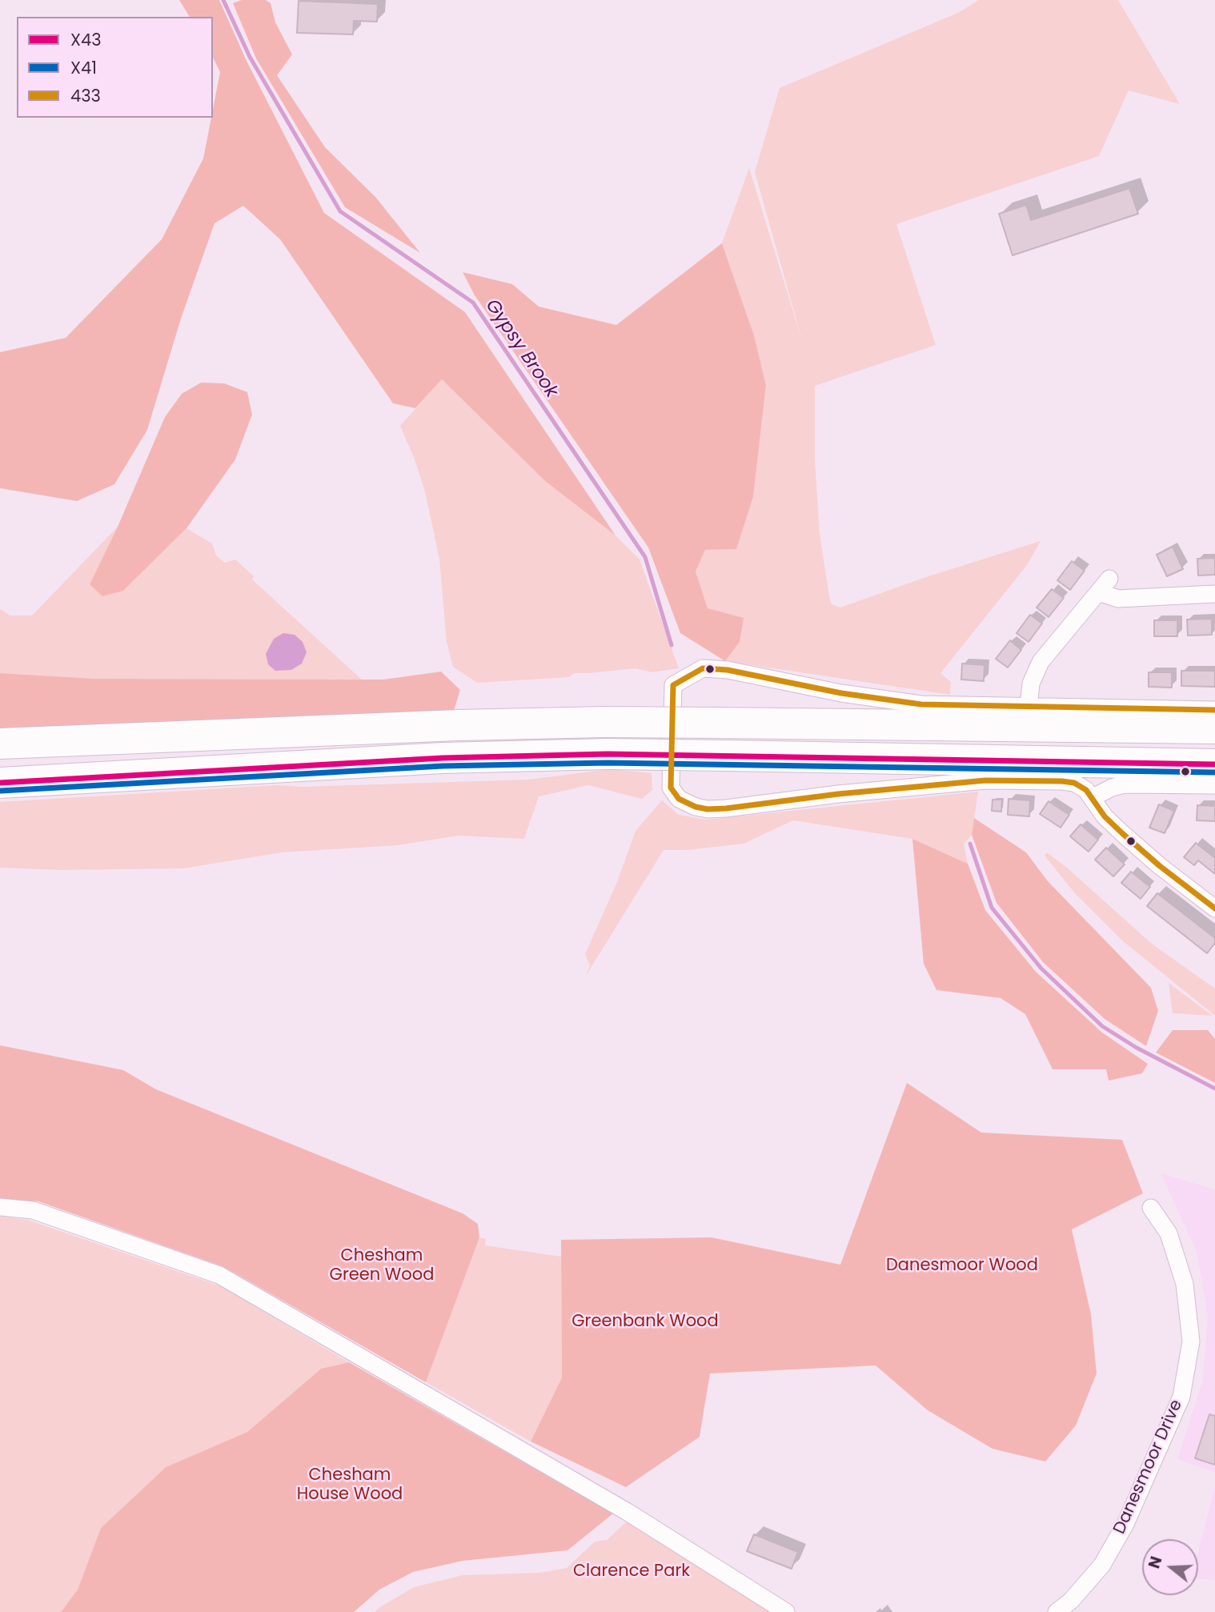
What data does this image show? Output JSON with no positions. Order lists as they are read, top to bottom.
{
  "streets": {
    "street": ["Danesmoor Drive"]
  },
  "water": ["Gypsy Brook"],
  "parks": [
    "Chesham Green Wood",
    "Danesmoor Wood",
    "Greenbank Wood",
    "Chesham House Wood",
    "Clarence Park"
  ],
  "lines": ["transit line 433", "transit line X43", "transit line X41"],
  "legend": ["X43", "X41", "433"],
  "north": "left"
}
